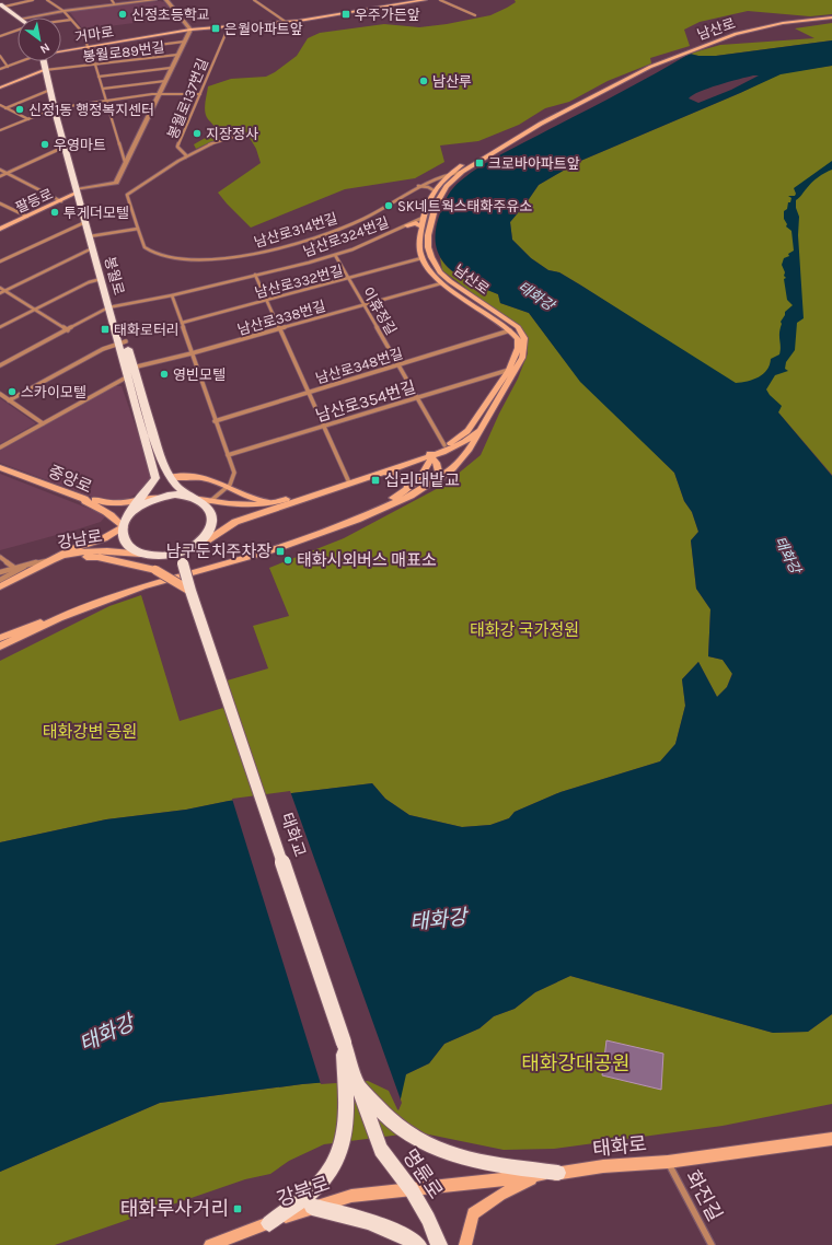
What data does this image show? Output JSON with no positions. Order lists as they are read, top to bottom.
{
  "streets": {
    "main road": [
      "남산로",
      "거마로",
      "팔등로",
      "봉월로",
      "중앙로",
      "강남로",
      "태화교",
      "태화로",
      "명륜로",
      "강북로"
    ],
    "street": [
      "봉월로89번길",
      "봉월로137번길",
      "남산로314번길",
      "남산로324번길",
      "남산로332번길",
      "이휴정길",
      "남산로338번길",
      "남산로348번길",
      "남산로354번길",
      "화진길"
    ]
  },
  "crossings": [
    ["남산로", "남산로314번길"],
    ["남산로", "남산로324번길"],
    ["남산로", "남산로332번길"],
    ["남산로", "남산로338번길"],
    ["남산로", "남산로348번길"],
    ["남산로", "중앙로"],
    ["남산로", "강남로"],
    ["남산로", "태화교"],
    ["거마로", "봉월로137번길"],
    ["봉월로89번길", "봉월로"],
    ["봉월로137번길", "남산로314번길"],
    ["팔등로", "봉월로"],
    ["남산로324번길", "봉월로"],
    ["남산로324번길", "이휴정길"],
    ["봉월로", "남산로338번길"],
    ["남산로332번길", "이휴정길"],
    ["이휴정길", "남산로338번길"],
    ["이휴정길", "남산로348번길"],
    ["이휴정길", "남산로354번길"],
    ["중앙로", "강남로"],
    ["중앙로", "태화교"],
    ["강남로", "태화교"],
    ["태화교", "명륜로"],
    ["태화로", "명륜로"],
    ["태화로", "강북로"],
    ["태화로", "화진길"],
    ["명륜로", "강북로"]
  ],
  "water": ["태화강"],
  "parks": ["태화강 국가정원", "태화강변 공원", "태화강대공원"],
  "places": {
    "other": [
      "신정초등학교",
      "남산루",
      "신정1동 행정복지센터",
      "지장정사",
      "우영마트",
      "SK네트웍스태화주유소",
      "투게더모텔",
      "영빈모텔",
      "스카이모텔",
      "태화시외버스 매표소"
    ],
    "transit": [
      "우주가든앞",
      "은월아파트앞",
      "크로바아파트앞",
      "태화로터리",
      "십리대밭교",
      "남구둔치주차장",
      "태화루사거리"
    ]
  },
  "north": "bottom right"
}
